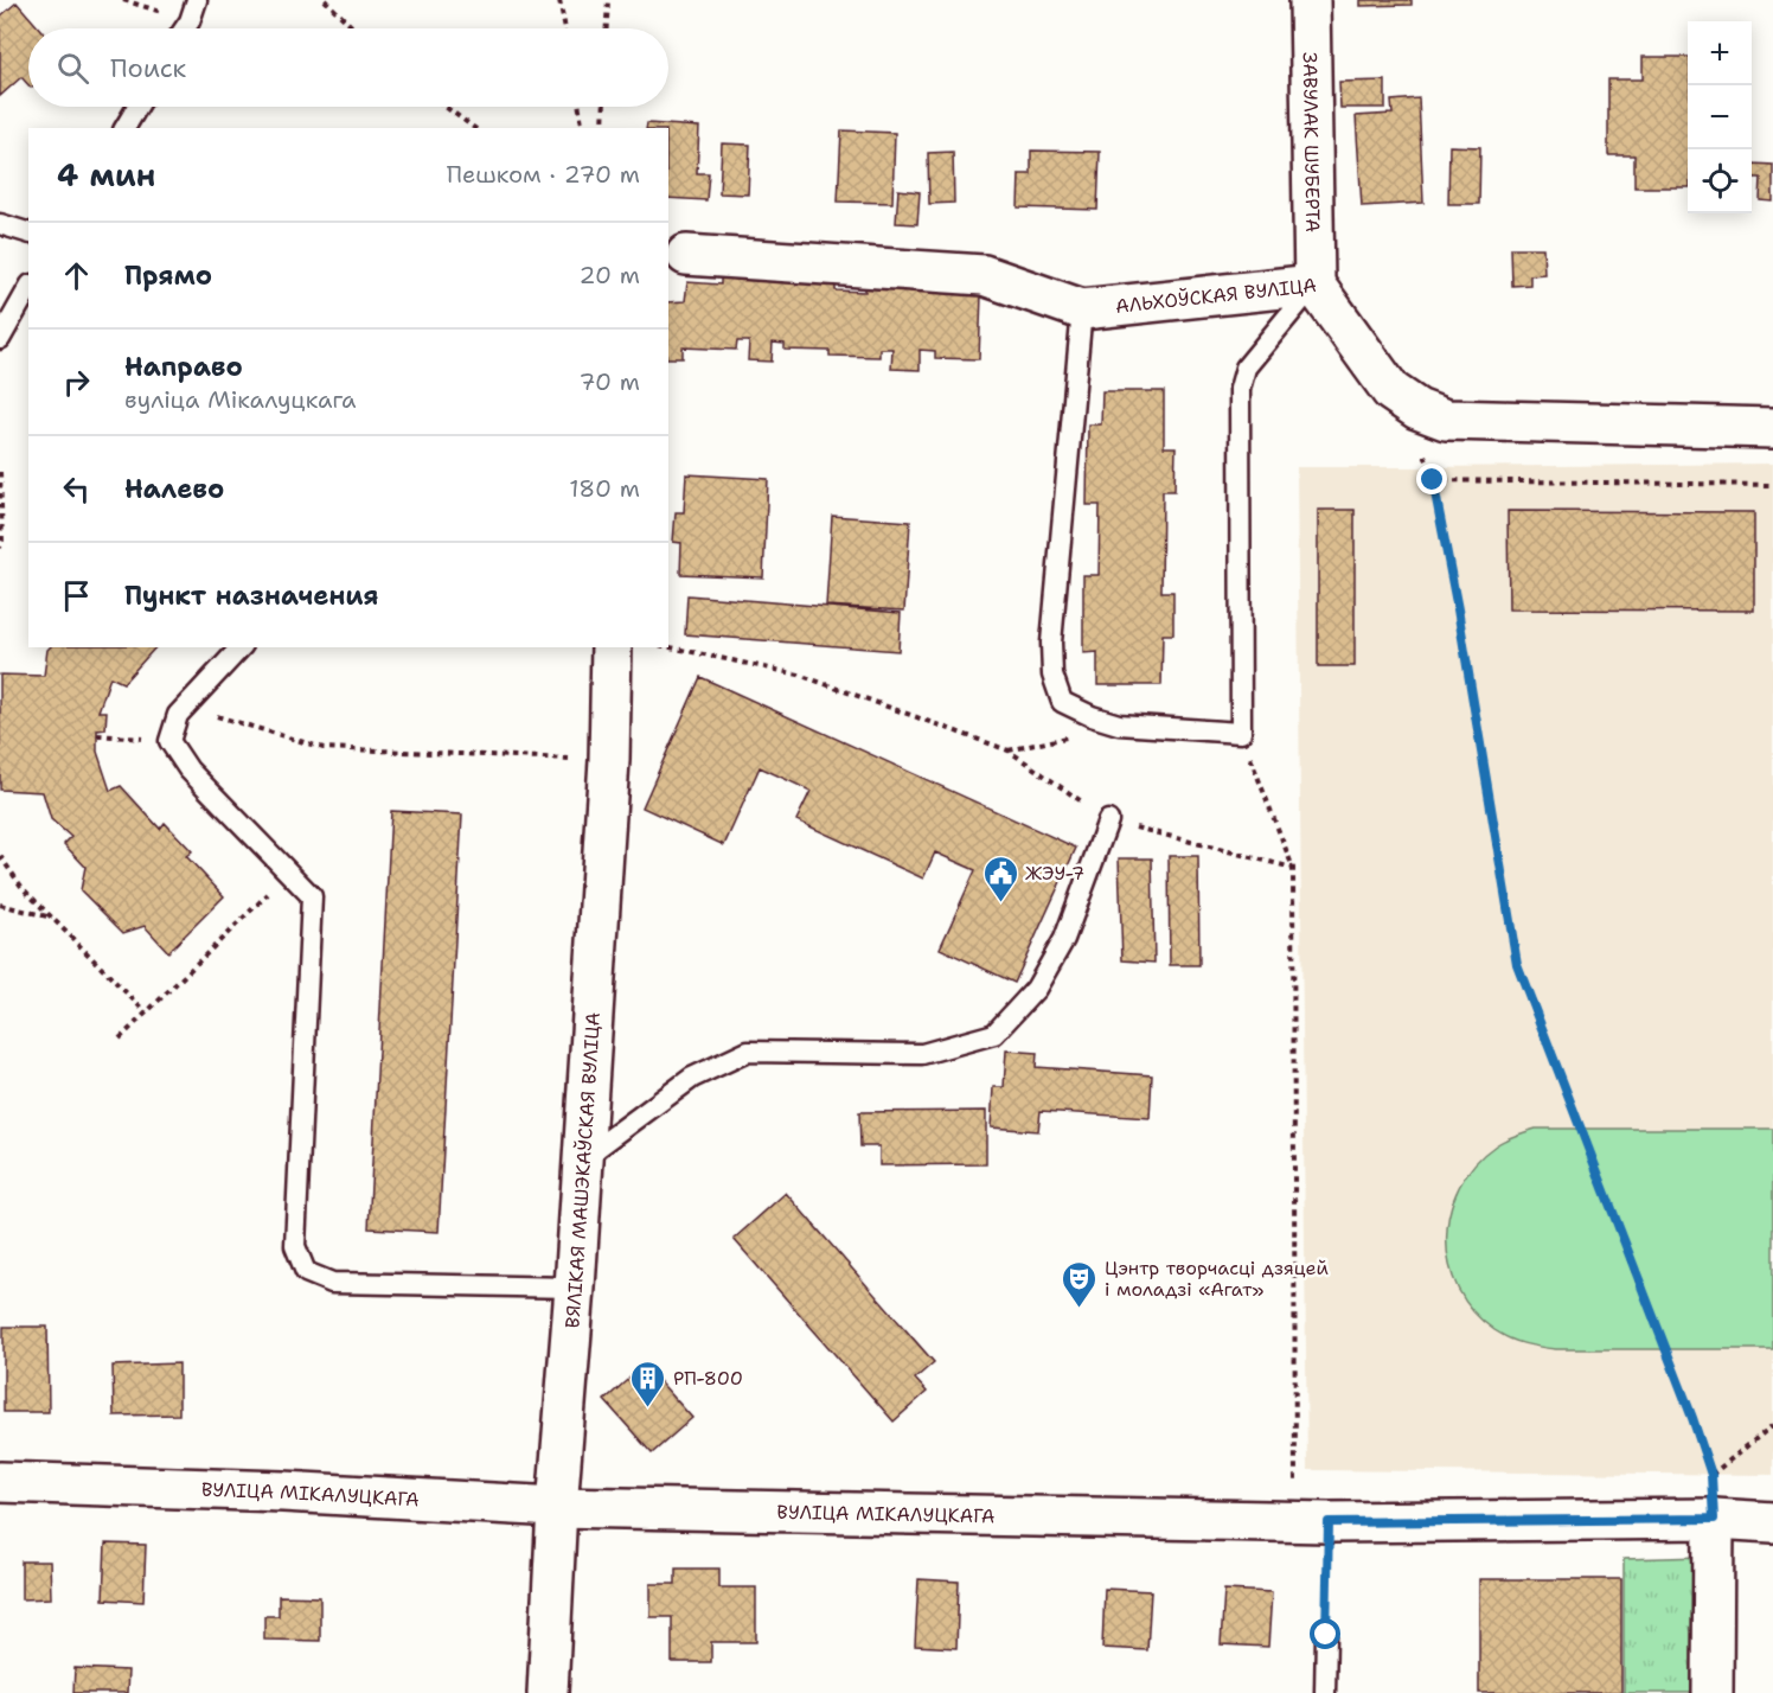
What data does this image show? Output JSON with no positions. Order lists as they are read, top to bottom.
{
  "streets": {
    "street": [
      "ЗАВУЛАК ШУБЕРТА",
      "АЛЬХОЎСКАЯ ВУЛІЦА",
      "ВЯЛІКАЯ МАШЭКАЎСКАЯ ВУЛІЦА",
      "ВУЛІЦА МІКАЛУЦКАГА"
    ]
  },
  "crossings": [
    ["ЗАВУЛАК ШУБЕРТА", "АЛЬХОЎСКАЯ ВУЛІЦА"],
    ["ВЯЛІКАЯ МАШЭКАЎСКАЯ ВУЛІЦА", "ВУЛІЦА МІКАЛУЦКАГА"]
  ],
  "places": {
    "public building": ["ЖЭУ-7"],
    "theatre": ["Цэнтр творчасці дзяцей і моладзі «Агат»"],
    "building": ["РП-800"]
  },
  "page": {
    "map_buttons": ["+", "−"],
    "search": "Поиск",
    "heading": ["4 мин", "Пешком · 270 m"],
    "list": [
      ["Прямо", "20 m"],
      ["Направо", "вуліца Мікалуцкага", "70 m"],
      ["Налево", "180 m"],
      "Пункт назначения"
    ]
  }
}
